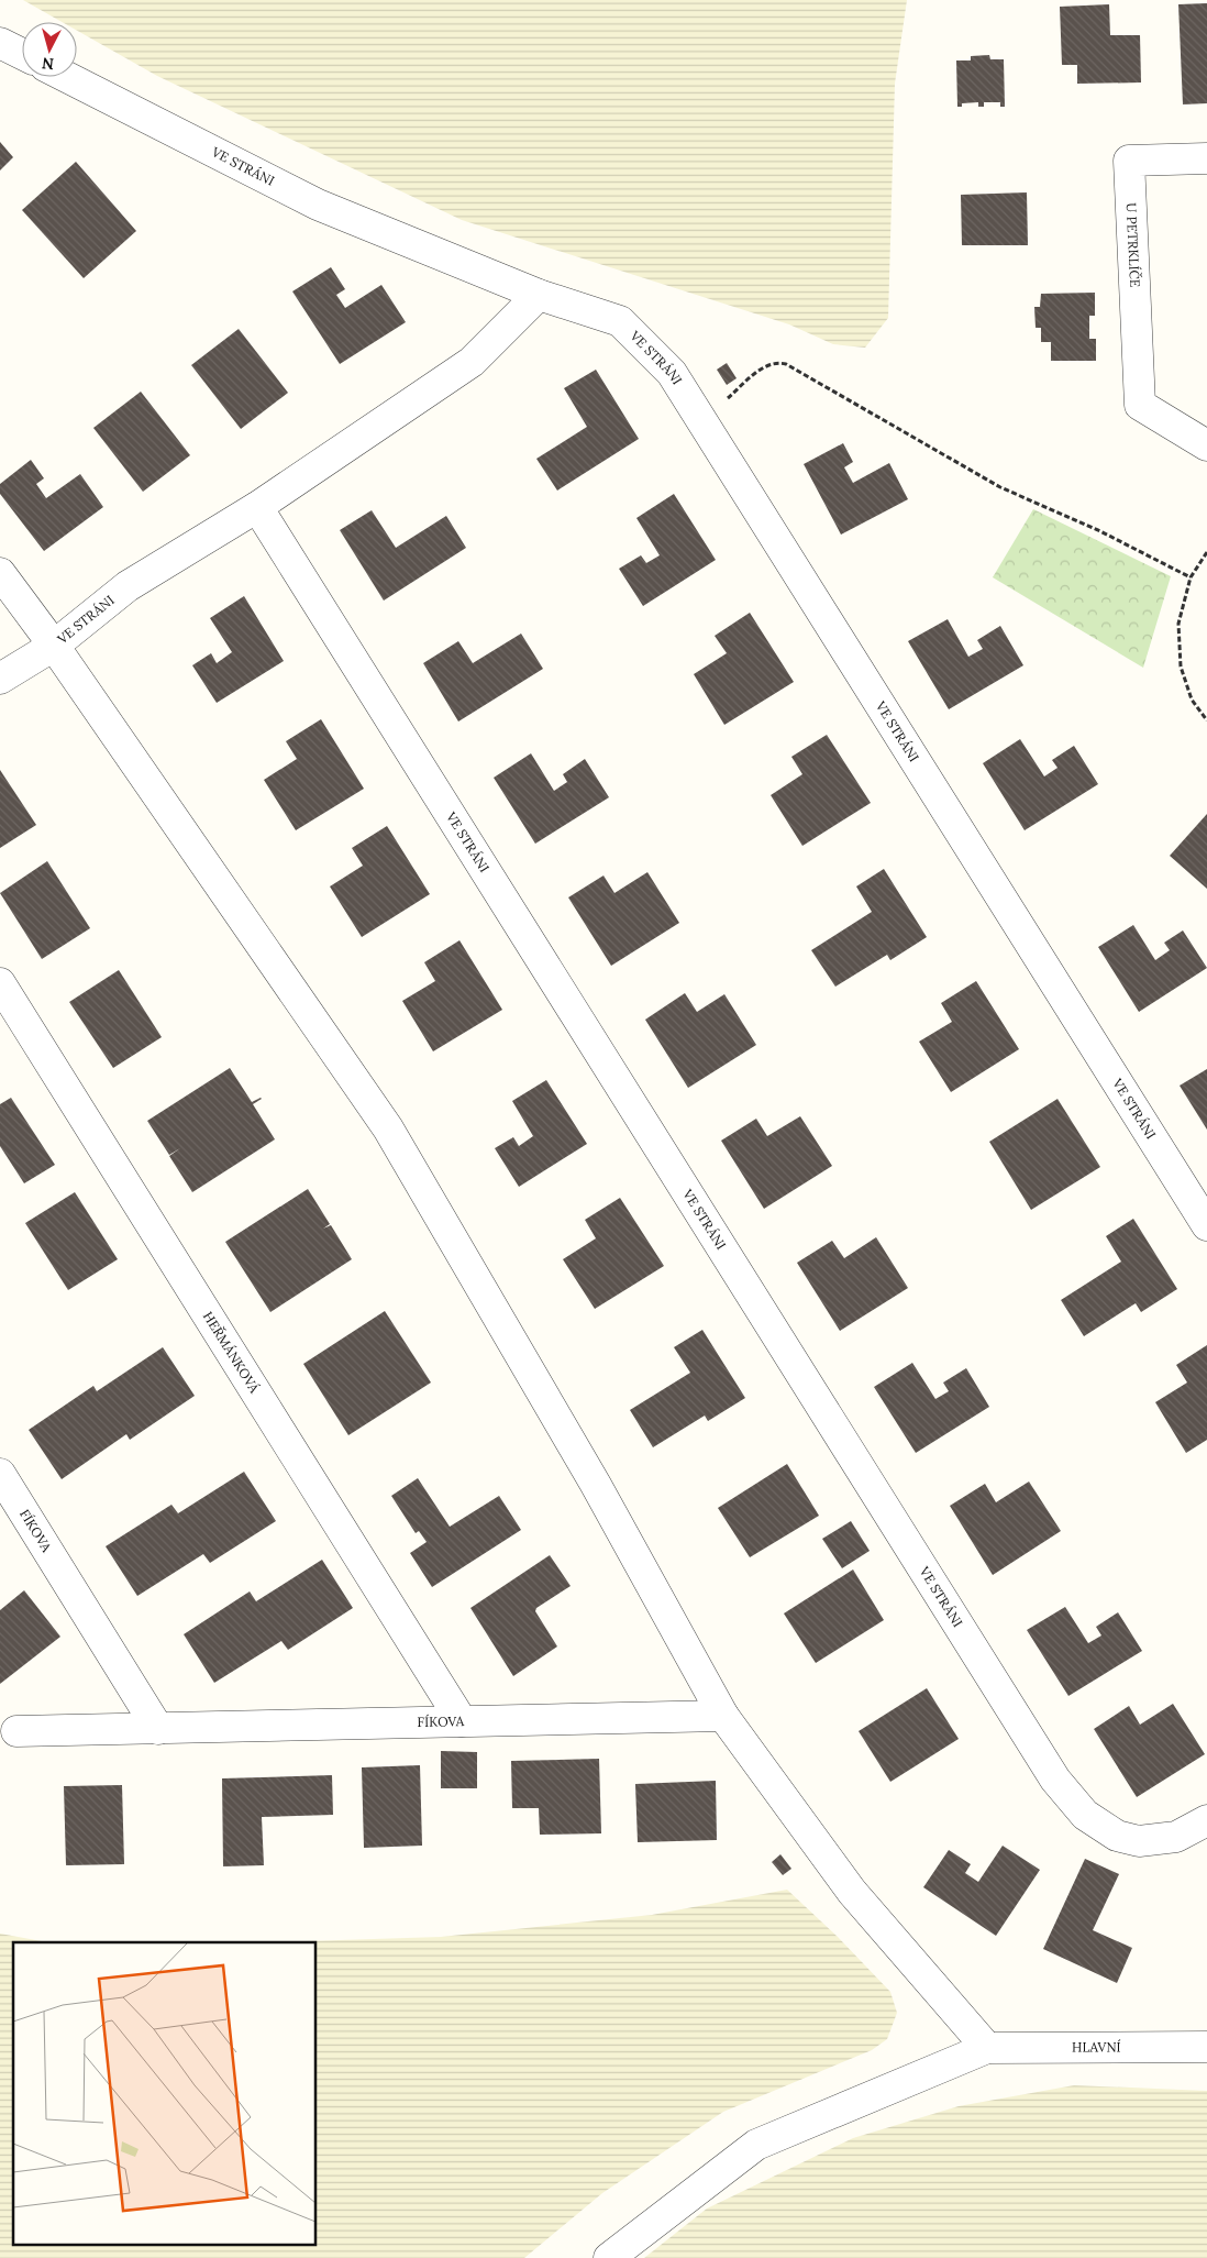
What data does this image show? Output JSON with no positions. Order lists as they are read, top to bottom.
{
  "streets": {
    "street": [
      "VE STRÁNI",
      "U PETRKLÍČE",
      "HEŘMÁNKOVÁ",
      "FÍKOVA",
      "HLAVNÍ"
    ]
  },
  "crossings": [
    ["HEŘMÁNKOVÁ", "FÍKOVA"]
  ],
  "north": "bottom"
}
